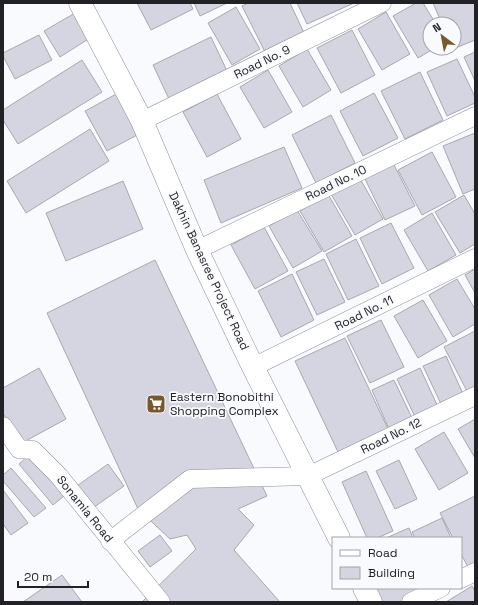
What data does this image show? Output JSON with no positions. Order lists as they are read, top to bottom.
{
  "streets": {
    "street": [
      "Road No. 9",
      "Road No. 10",
      "Dakhin Banasree Project Road",
      "Road No. 11",
      "Road No. 12",
      "Sonamia Road"
    ]
  },
  "crossings": [
    ["Road No. 9", "Dakhin Banasree Project Road"],
    ["Road No. 10", "Dakhin Banasree Project Road"],
    ["Dakhin Banasree Project Road", "Road No. 11"],
    ["Dakhin Banasree Project Road", "Road No. 12"]
  ],
  "places": {
    "supermarket": ["Eastern Bonobithi Shopping Complex"]
  },
  "legend": ["Road", "Building"],
  "scale_bar": "20 m",
  "north": "top left"
}
